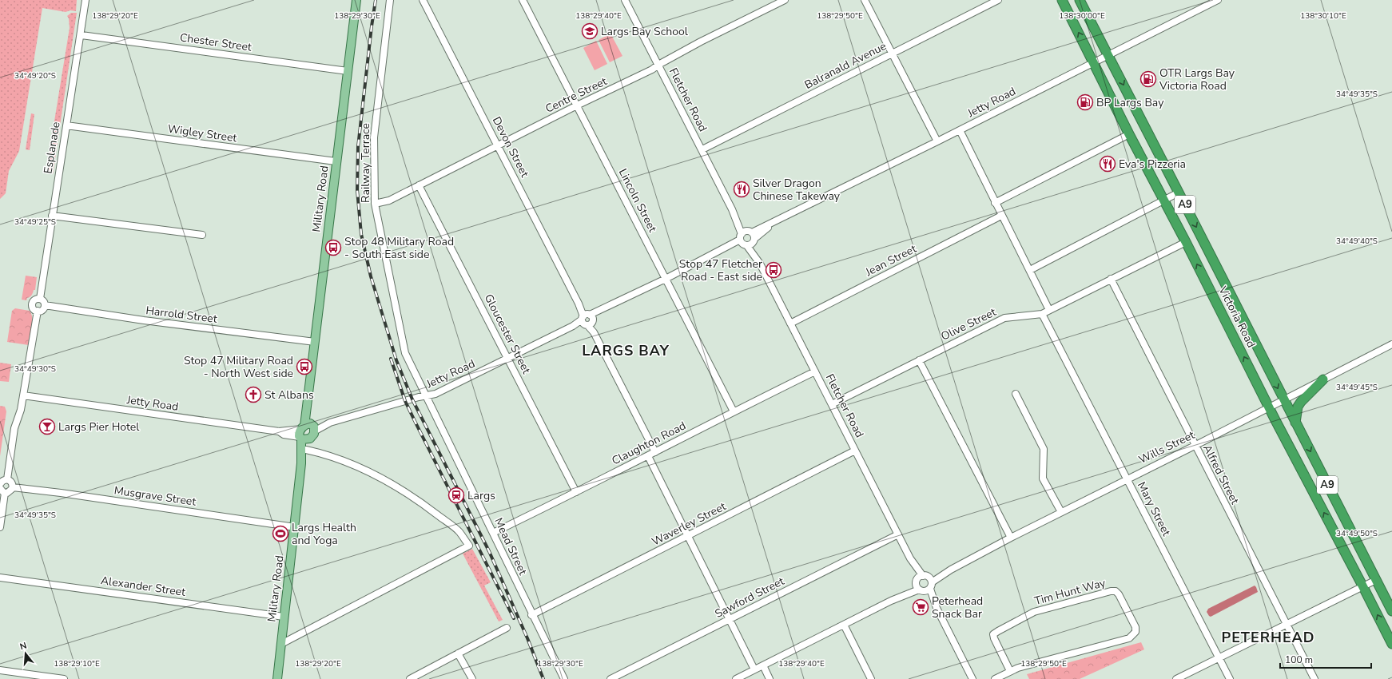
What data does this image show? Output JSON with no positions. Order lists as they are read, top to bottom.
{
  "streets": {
    "highway": ["A9", "Victoria Road"],
    "main road": ["Military Road"],
    "street": [
      "Chester Street",
      "Balranald Avenue",
      "Centre Street",
      "Fletcher Road",
      "Jetty Road",
      "Wigley Street",
      "Devon Street",
      "Esplanade",
      "Railway Terrace",
      "Lincoln Street",
      "Jean Street",
      "Harrold Street",
      "Olive Street",
      "Gloucester Street",
      "Claughton Road",
      "Wills Street",
      "Alfred Street",
      "Musgrave Street",
      "Mary Street",
      "Waverley Street",
      "Mead Street",
      "Alexander Street",
      "Tim Hunt Way",
      "Sawford Street"
    ]
  },
  "crossings": [
    ["Chester Street", "Esplanade"],
    ["Chester Street", "Military Road"],
    ["Balranald Avenue", "Fletcher Road"],
    ["Centre Street", "Fletcher Road"],
    ["Centre Street", "Devon Street"],
    ["Centre Street", "Railway Terrace"],
    ["Centre Street", "Lincoln Street"],
    ["Centre Street", "Gloucester Street"],
    ["Fletcher Road", "Jetty Road"],
    ["Fletcher Road", "Jean Street"],
    ["Fletcher Road", "Olive Street"],
    ["Fletcher Road", "Claughton Road"],
    ["Fletcher Road", "Wills Street"],
    ["Fletcher Road", "Waverley Street"],
    ["Fletcher Road", "Sawford Street"],
    ["Jetty Road", "Devon Street"],
    ["Jetty Road", "Railway Terrace"],
    ["Jetty Road", "Military Road"],
    ["Jetty Road", "Lincoln Street"],
    ["Jetty Road", "Victoria Road"],
    ["Jetty Road", "Gloucester Street"],
    ["Jetty Road", "Mead Street"],
    ["Wigley Street", "Esplanade"],
    ["Wigley Street", "Military Road"],
    ["Devon Street", "Claughton Road"],
    ["Esplanade", "Harrold Street"],
    ["Railway Terrace", "Mead Street"],
    ["Military Road", "Harrold Street"],
    ["Military Road", "Musgrave Street"],
    ["Military Road", "Alexander Street"],
    ["Lincoln Street", "Claughton Road"],
    ["Victoria Road", "Olive Street"],
    ["Victoria Road", "Wills Street"],
    ["Olive Street", "Alfred Street"],
    ["Olive Street", "Mary Street"],
    ["Gloucester Street", "Claughton Road"],
    ["Claughton Road", "Mead Street"],
    ["Wills Street", "Alfred Street"],
    ["Wills Street", "Mary Street"],
    ["Waverley Street", "Mead Street"]
  ],
  "districts": ["LARGS BAY", "PETERHEAD"],
  "places": {
    "school or university": ["Largs Bay School"],
    "fuel station": ["OTR Largs Bay Victoria Road", "BP Largs Bay"],
    "restaurant": ["Eva's Pizzeria", "Silver Dragon Chinese Takeway"],
    "bus stop": ["Stop 48 Military Road - South East side", "Stop 47 Fletcher Road - East side", "Stop 47 Military Road - North West side"],
    "church": ["St Albans"],
    "bar": ["Largs Pier Hotel"],
    "station": ["Largs"],
    "sports": ["Largs Health and Yoga"],
    "supermarket": ["Peterhead Snack Bar"]
  },
  "scale_bar": "100 m",
  "north": "top",
  "coordinates": [
    "138°29'20\"E",
    "138°29'30\"E",
    "138°29'40\"E",
    "138°29'50\"E",
    "138°30'00\"E",
    "138°30'10\"E",
    "34°49'20\"S",
    "34°49'35\"S",
    "34°49'25\"S",
    "34°49'40\"S",
    "34°49'30\"S",
    "34°49'45\"S",
    "34°49'50\"S",
    "138°29'10\"E"
  ]
}
